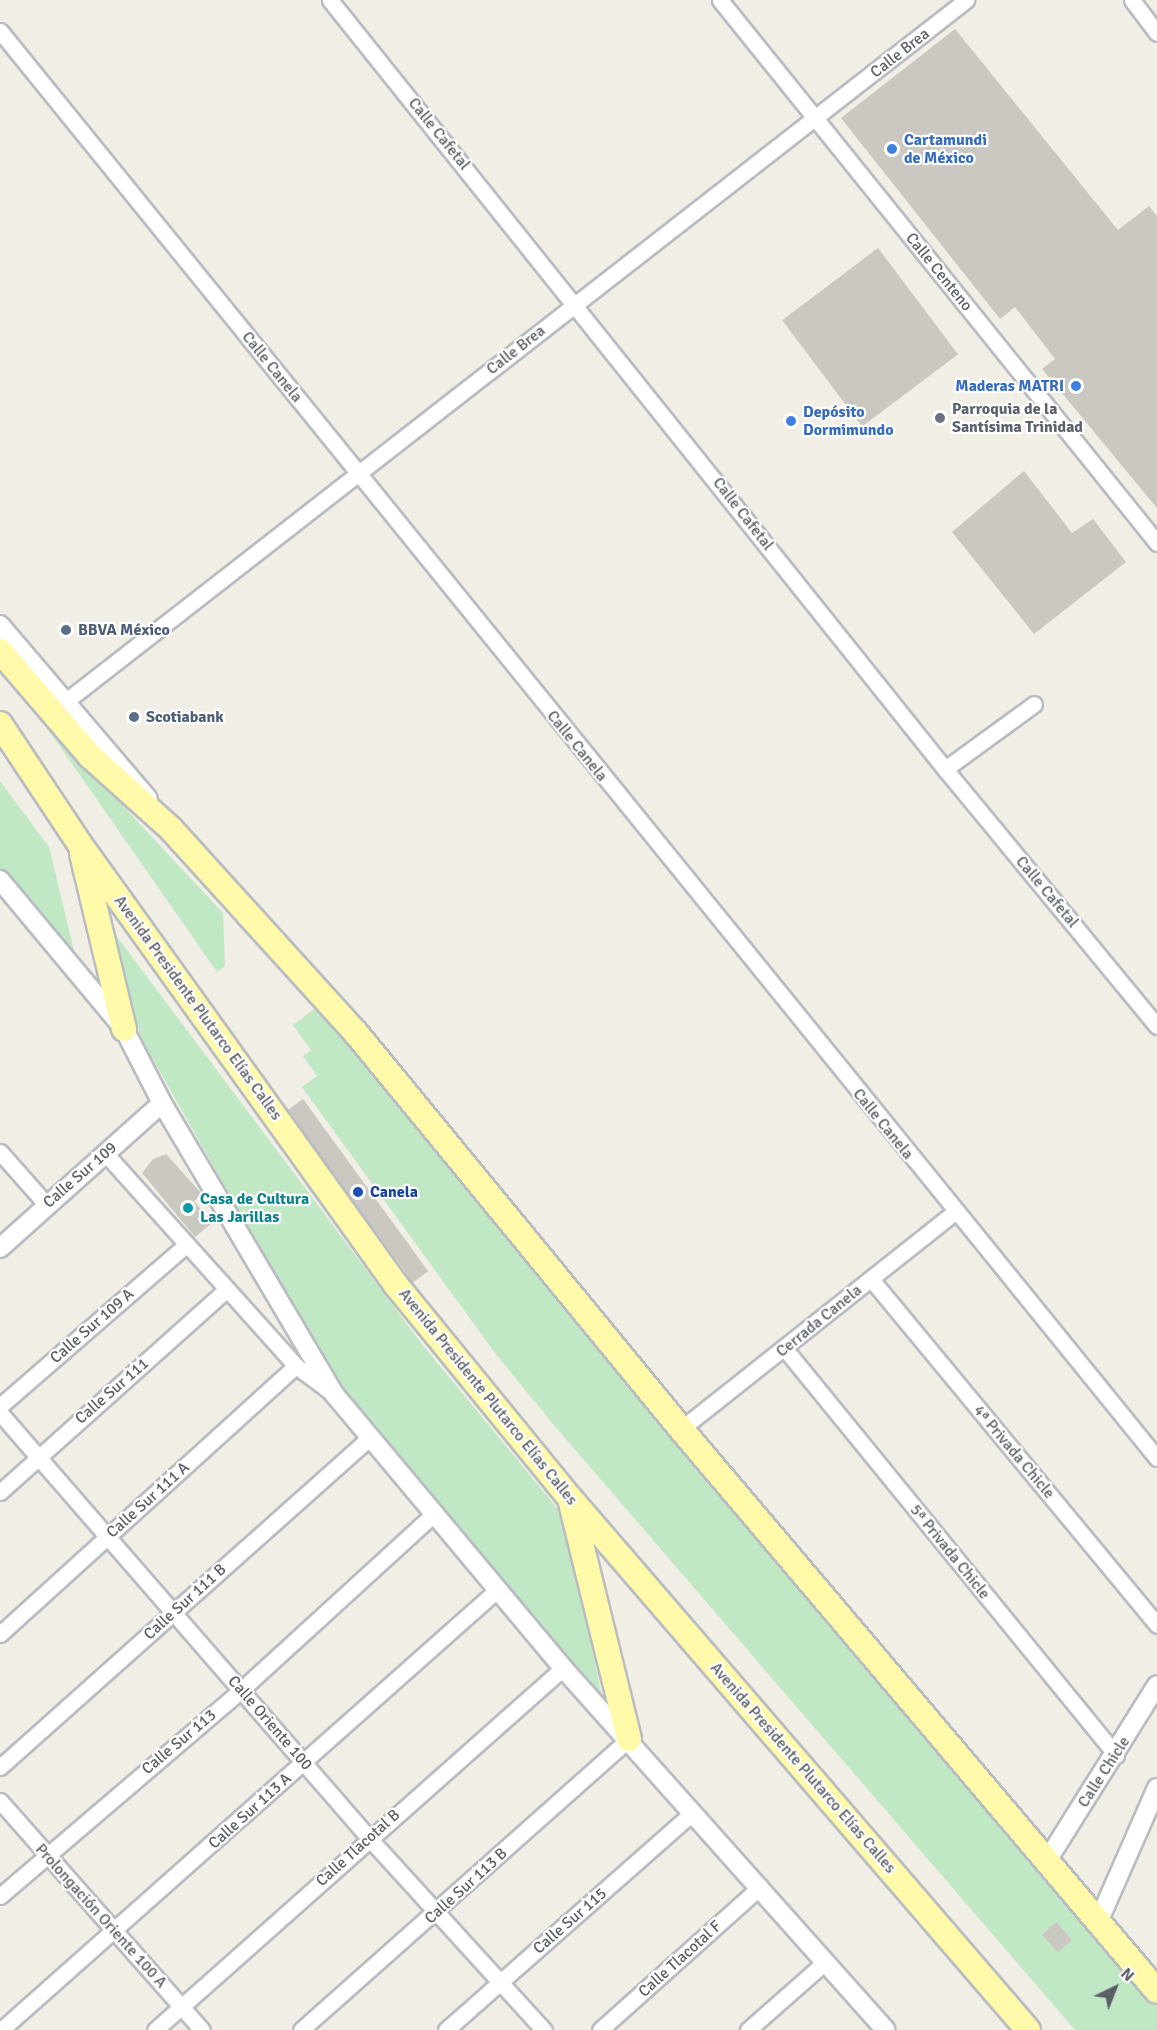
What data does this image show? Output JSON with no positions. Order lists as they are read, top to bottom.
{
  "streets": {
    "main road": ["Avenida Presidente Plutarco Elías Calles"],
    "street": [
      "Calle Brea",
      "Calle Cafetal",
      "Calle Centeno",
      "Calle Canela",
      "Calle Sur 109",
      "Cerrada Canela",
      "Calle Sur 109 A",
      "Calle Sur 111",
      "4ª Privada Chicle",
      "Calle Sur 111 A",
      "5ª Privada Chicle",
      "Calle Sur 111 B",
      "Calle Oriente 100",
      "Calle Sur 113",
      "Calle Chicle",
      "Calle Sur 113 A",
      "Calle Tlacotal B",
      "Calle Sur 113 B",
      "Prolongación Oriente 100 A",
      "Calle Sur 115",
      "Calle Tlacotal F"
    ]
  },
  "crossings": [
    ["Calle Brea", "Calle Cafetal"],
    ["Calle Brea", "Calle Centeno"],
    ["Calle Brea", "Calle Canela"],
    ["Calle Canela", "Cerrada Canela"],
    ["Cerrada Canela", "4ª Privada Chicle"],
    ["Cerrada Canela", "5ª Privada Chicle"],
    ["Calle Sur 111", "Calle Oriente 100"],
    ["Calle Sur 111 A", "Calle Oriente 100"],
    ["5ª Privada Chicle", "Calle Chicle"],
    ["Calle Sur 111 B", "Calle Oriente 100"],
    ["Calle Oriente 100", "Calle Sur 113"],
    ["Calle Oriente 100", "Calle Sur 113 A"],
    ["Calle Oriente 100", "Calle Tlacotal B"],
    ["Calle Oriente 100", "Calle Sur 113 B"],
    ["Calle Oriente 100", "Calle Sur 115"],
    ["Calle Sur 113", "Prolongación Oriente 100 A"],
    ["Calle Sur 113 A", "Prolongación Oriente 100 A"],
    ["Calle Tlacotal B", "Prolongación Oriente 100 A"]
  ],
  "places": [
    "Cartamundi de México",
    "Maderas MATRI",
    "Parroquia de la Santísima Trinidad",
    "Depósito Dormimundo",
    "BBVA México",
    "Scotiabank",
    "Canela",
    "Casa de Cultura Las Jarillas"
  ],
  "north": "top right"
}
